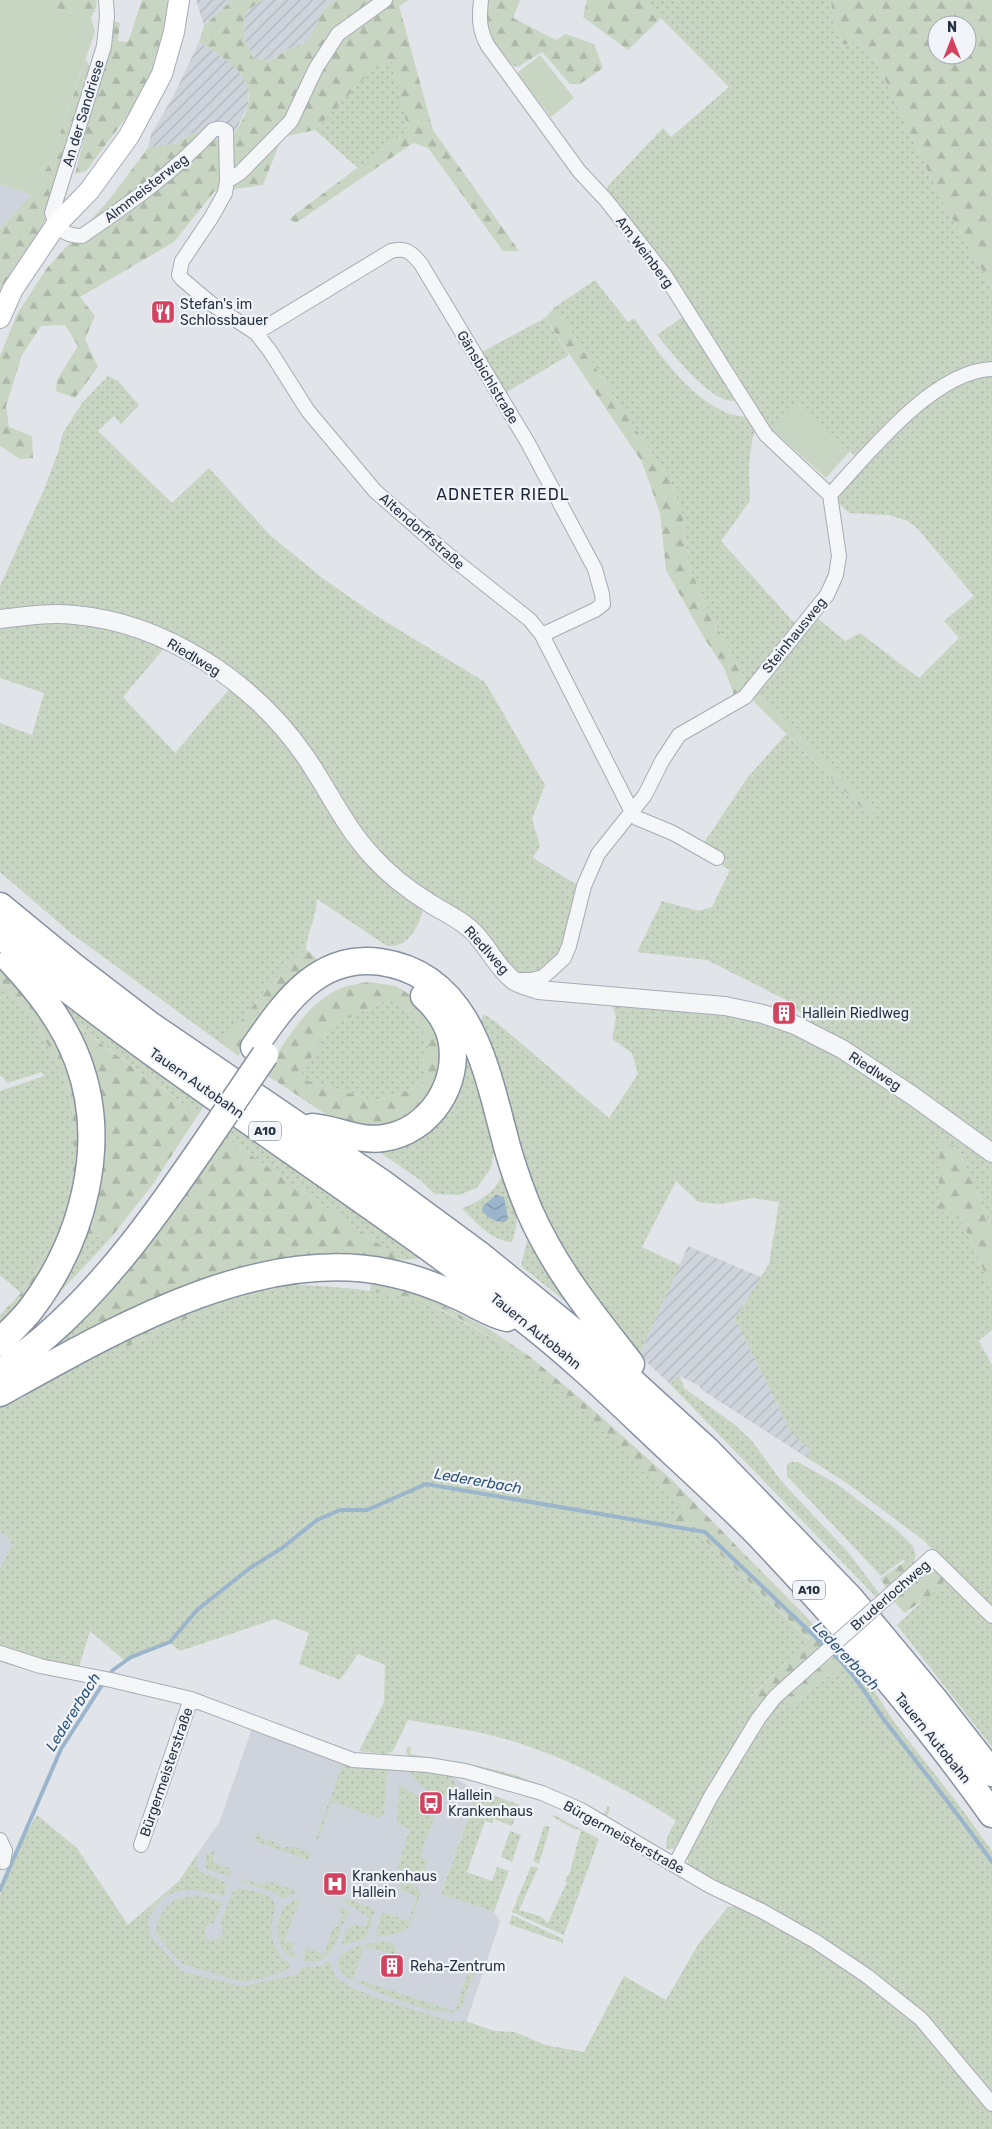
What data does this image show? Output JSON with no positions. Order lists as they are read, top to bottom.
{
  "streets": {
    "highway": ["Tauern Autobahn", "A10"],
    "street": [
      "An der Sandriese",
      "Almmeisterweg",
      "Am Weinberg",
      "Gänsbichlstraße",
      "Altendorffstraße",
      "Steinhausweg",
      "Riedlweg",
      "Bruderlochweg",
      "Bürgermeisterstraße"
    ]
  },
  "crossings": [
    ["An der Sandriese", "Almmeisterweg"],
    ["Almmeisterweg", "Altendorffstraße"],
    ["Am Weinberg", "Steinhausweg"],
    ["Gänsbichlstraße", "Altendorffstraße"],
    ["Altendorffstraße", "Steinhausweg"],
    ["Steinhausweg", "Riedlweg"],
    ["Bruderlochweg", "Bürgermeisterstraße"]
  ],
  "districts": ["ADNETER RIEDL"],
  "water": ["Ledererbach"],
  "places": {
    "restaurant": ["Stefan's im Schlossbauer"],
    "building": ["Hallein Riedlweg", "Reha-Zentrum"],
    "bus stop": ["Hallein Krankenhaus"],
    "hospital": ["Krankenhaus Hallein"]
  },
  "north": "top"
}
